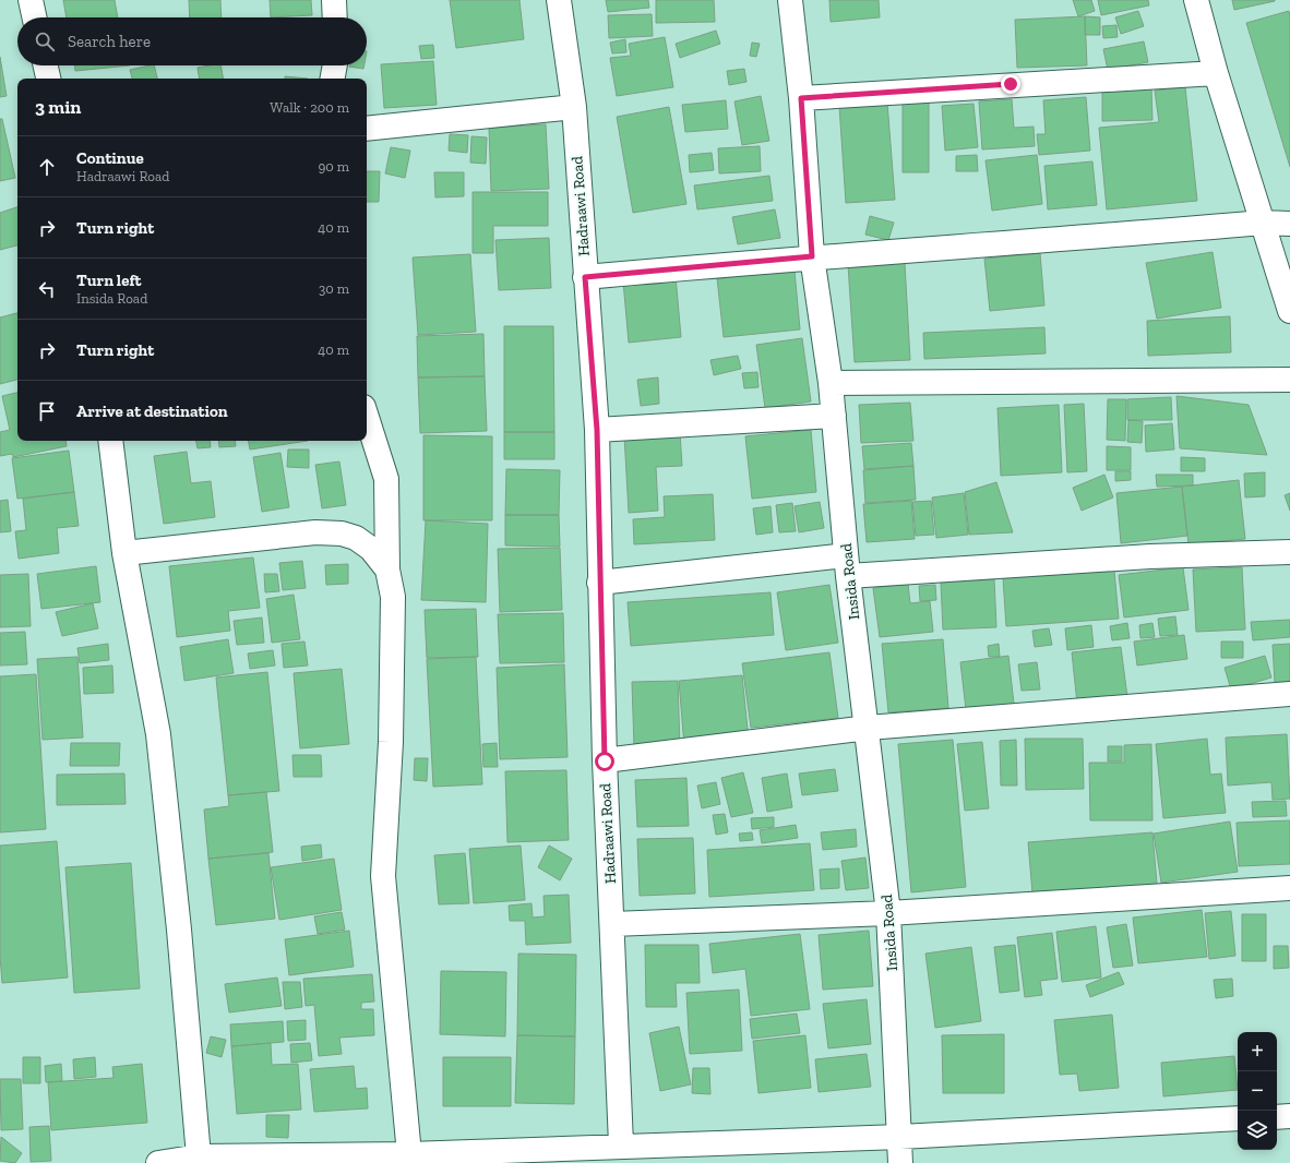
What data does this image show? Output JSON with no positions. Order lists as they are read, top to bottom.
{
  "streets": {
    "street": ["Hadraawi Road", "Insida Road"]
  },
  "page": {
    "search": "Search here",
    "heading": ["3 min", "Walk · 200 m"],
    "list": [
      ["Continue", "Hadraawi Road", "90 m"],
      ["Turn right", "40 m"],
      ["Turn left", "Insida Road", "30 m"],
      ["Turn right", "40 m"],
      "Arrive at destination"
    ],
    "map_buttons": ["+", "−"]
  }
}
